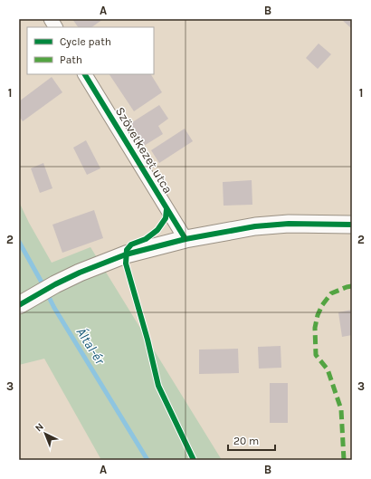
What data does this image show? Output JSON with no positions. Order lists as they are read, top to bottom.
{
  "streets": {
    "street": ["Szövetkezet utca"]
  },
  "water": ["Által-ér"],
  "legend": ["Cycle path", "Path"],
  "scale_bar": "20 m",
  "north": "top left",
  "grid": {
    "columns": ["A", "B"],
    "rows": ["1", "2", "3"]
  }
}
